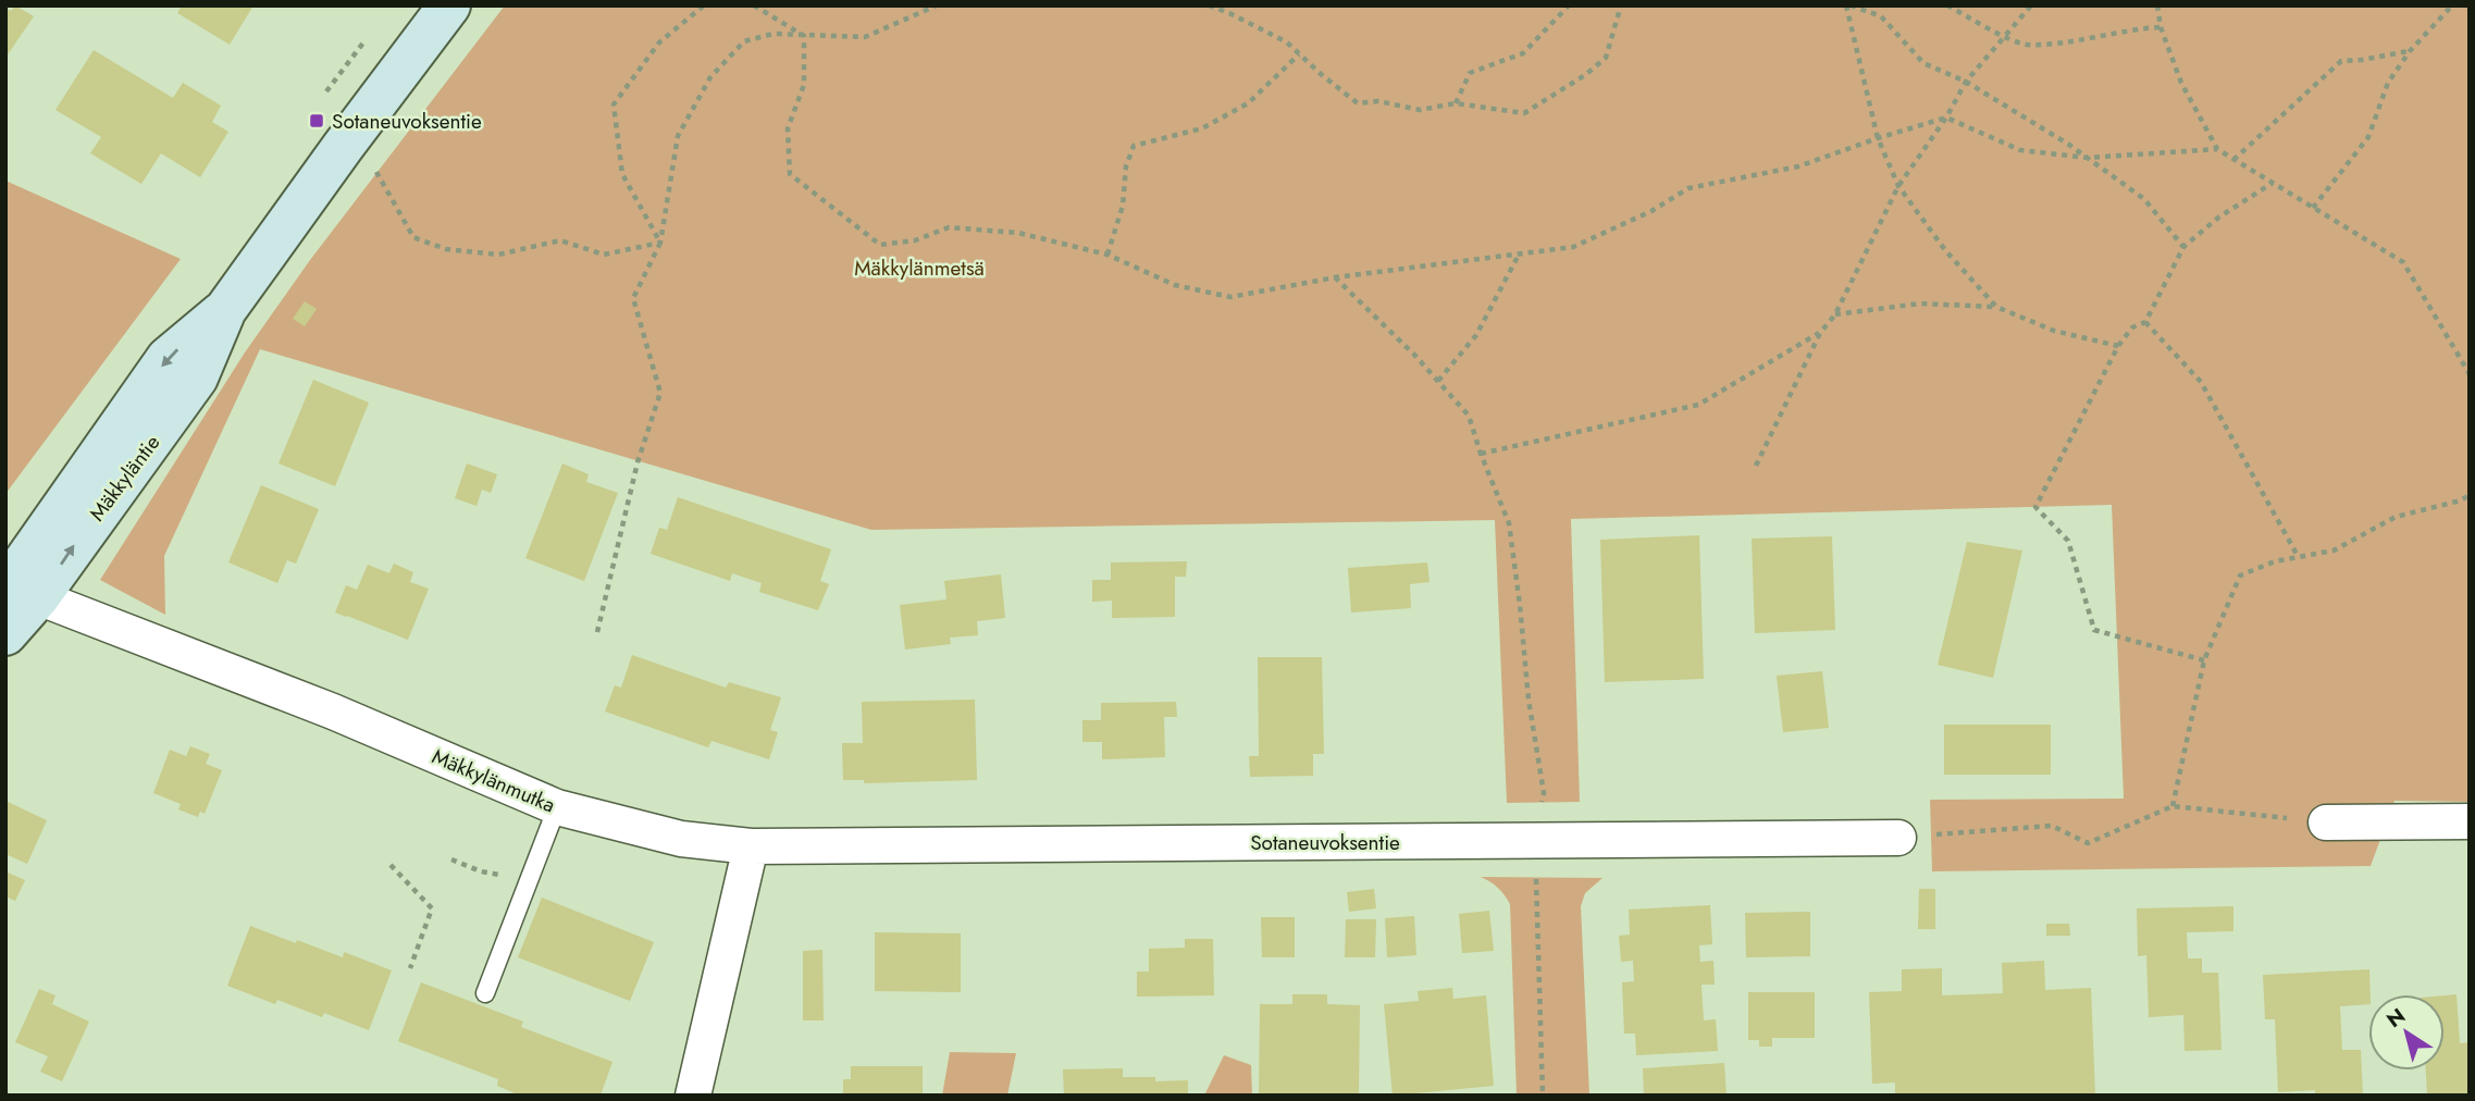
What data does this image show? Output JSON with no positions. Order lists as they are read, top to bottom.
{
  "streets": {
    "street": ["Mäkkyläntie", "Mäkkylänmutka", "Sotaneuvoksentie"]
  },
  "crossings": [
    ["Mäkkyläntie", "Mäkkylänmutka"],
    ["Mäkkylänmutka", "Sotaneuvoksentie"]
  ],
  "parks": ["Mäkkylänmetsä"],
  "places": {
    "transit": ["Sotaneuvoksentie"]
  },
  "north": "top left"
}
